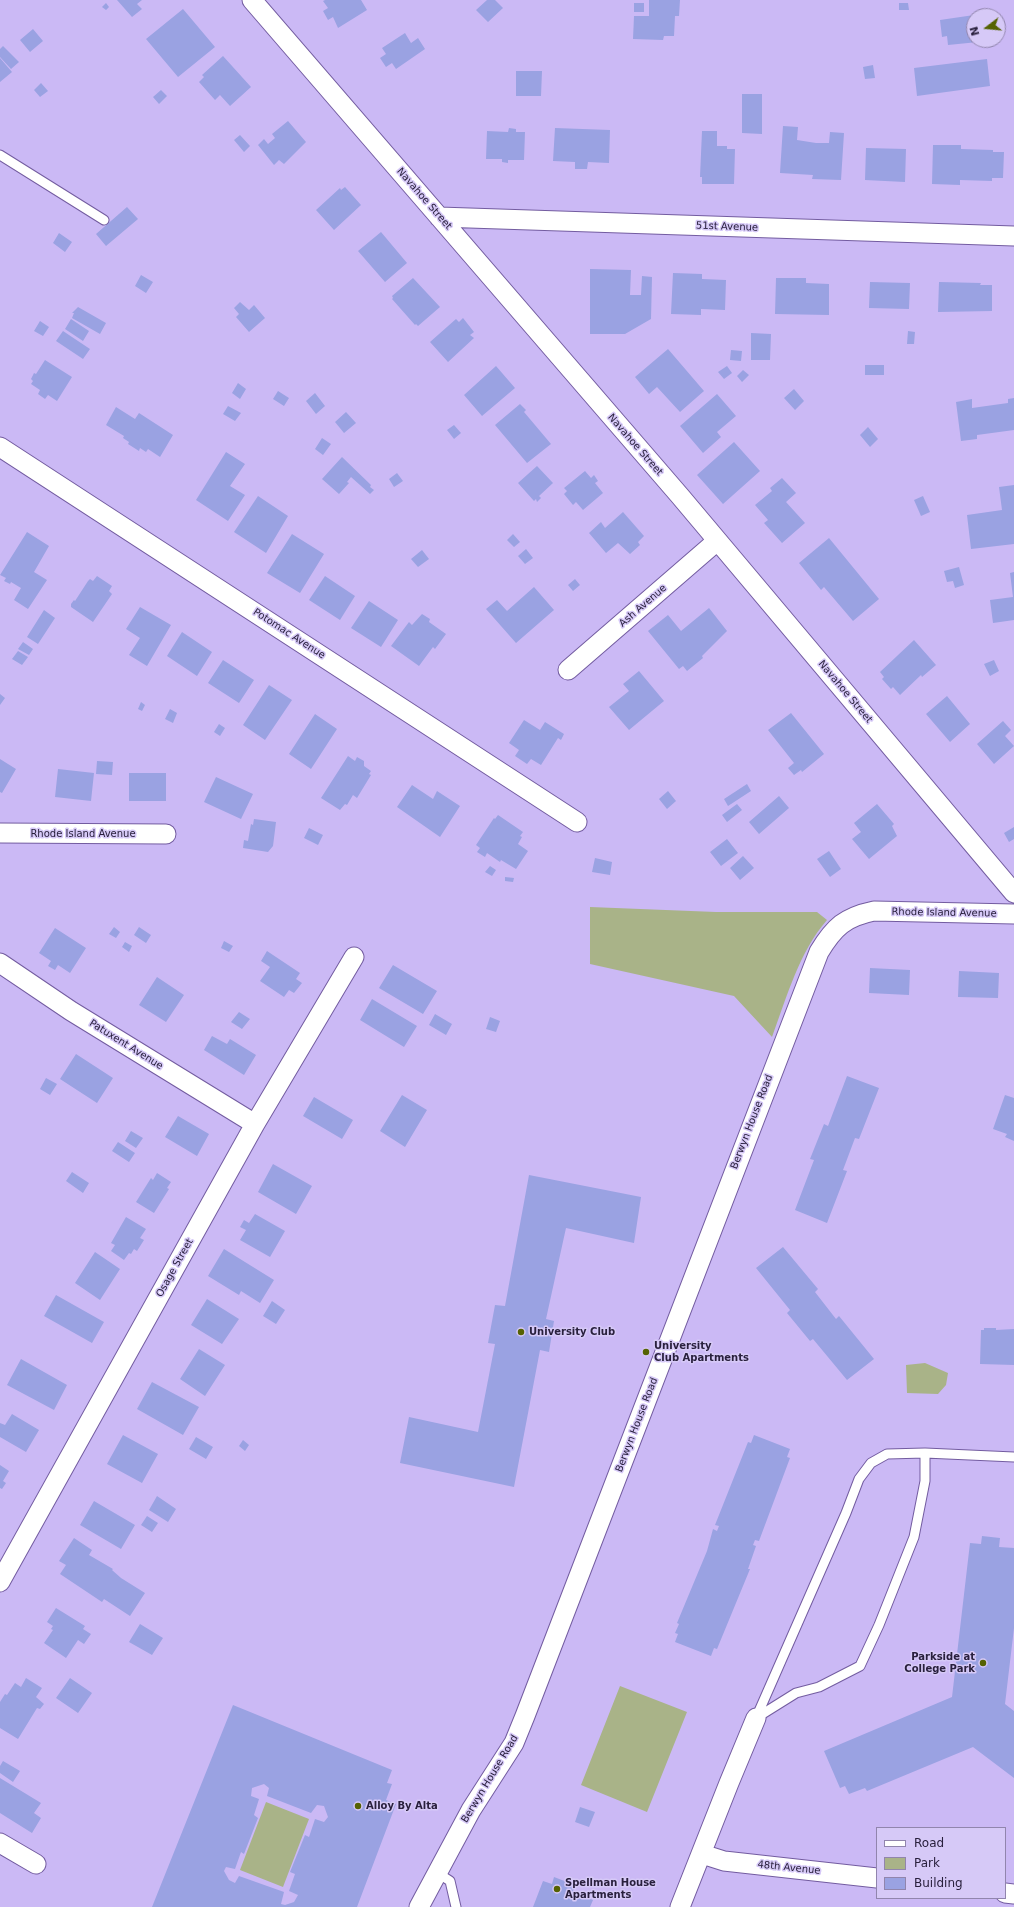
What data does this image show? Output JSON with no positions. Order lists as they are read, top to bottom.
{
  "streets": {
    "street": [
      "Navahoe Street",
      "51st Avenue",
      "Ash Avenue",
      "Potomac Avenue",
      "Rhode Island Avenue",
      "Patuxent Avenue",
      "Berwyn House Road",
      "Osage Street",
      "48th Avenue"
    ]
  },
  "crossings": [
    ["Navahoe Street", "51st Avenue"],
    ["Navahoe Street", "Ash Avenue"],
    ["Rhode Island Avenue", "Berwyn House Road"],
    ["Patuxent Avenue", "Osage Street"]
  ],
  "places": [
    "University Club",
    "University Club Apartments",
    "Parkside at College Park",
    "Alloy By Alta",
    "Spellman House Apartments"
  ],
  "legend": ["Road", "Park", "Building"],
  "north": "left"
}
